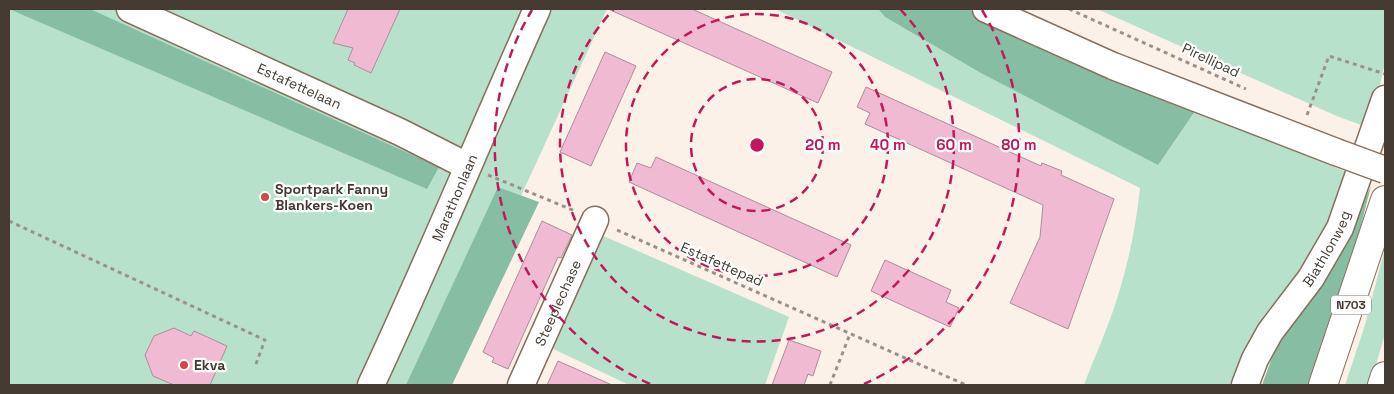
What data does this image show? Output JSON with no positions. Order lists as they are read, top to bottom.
{
  "streets": {
    "highway": ["N703"],
    "street": [
      "Estafettelaan",
      "Marathonlaan",
      "Biathlonweg",
      "Steeplechase"
    ],
    "path": ["Pirellipad", "Estafettepad"]
  },
  "crossings": [
    ["Estafettelaan", "Marathonlaan"],
    ["Estafettelaan", "Estafettepad"],
    ["Marathonlaan", "Estafettepad"],
    ["Estafettepad", "Steeplechase"]
  ],
  "places": ["Sportpark Fanny Blankers-Koen", "Ekva"],
  "rings": [
    "20 m",
    "40 m",
    "60 m",
    "80 m"
  ]
}
